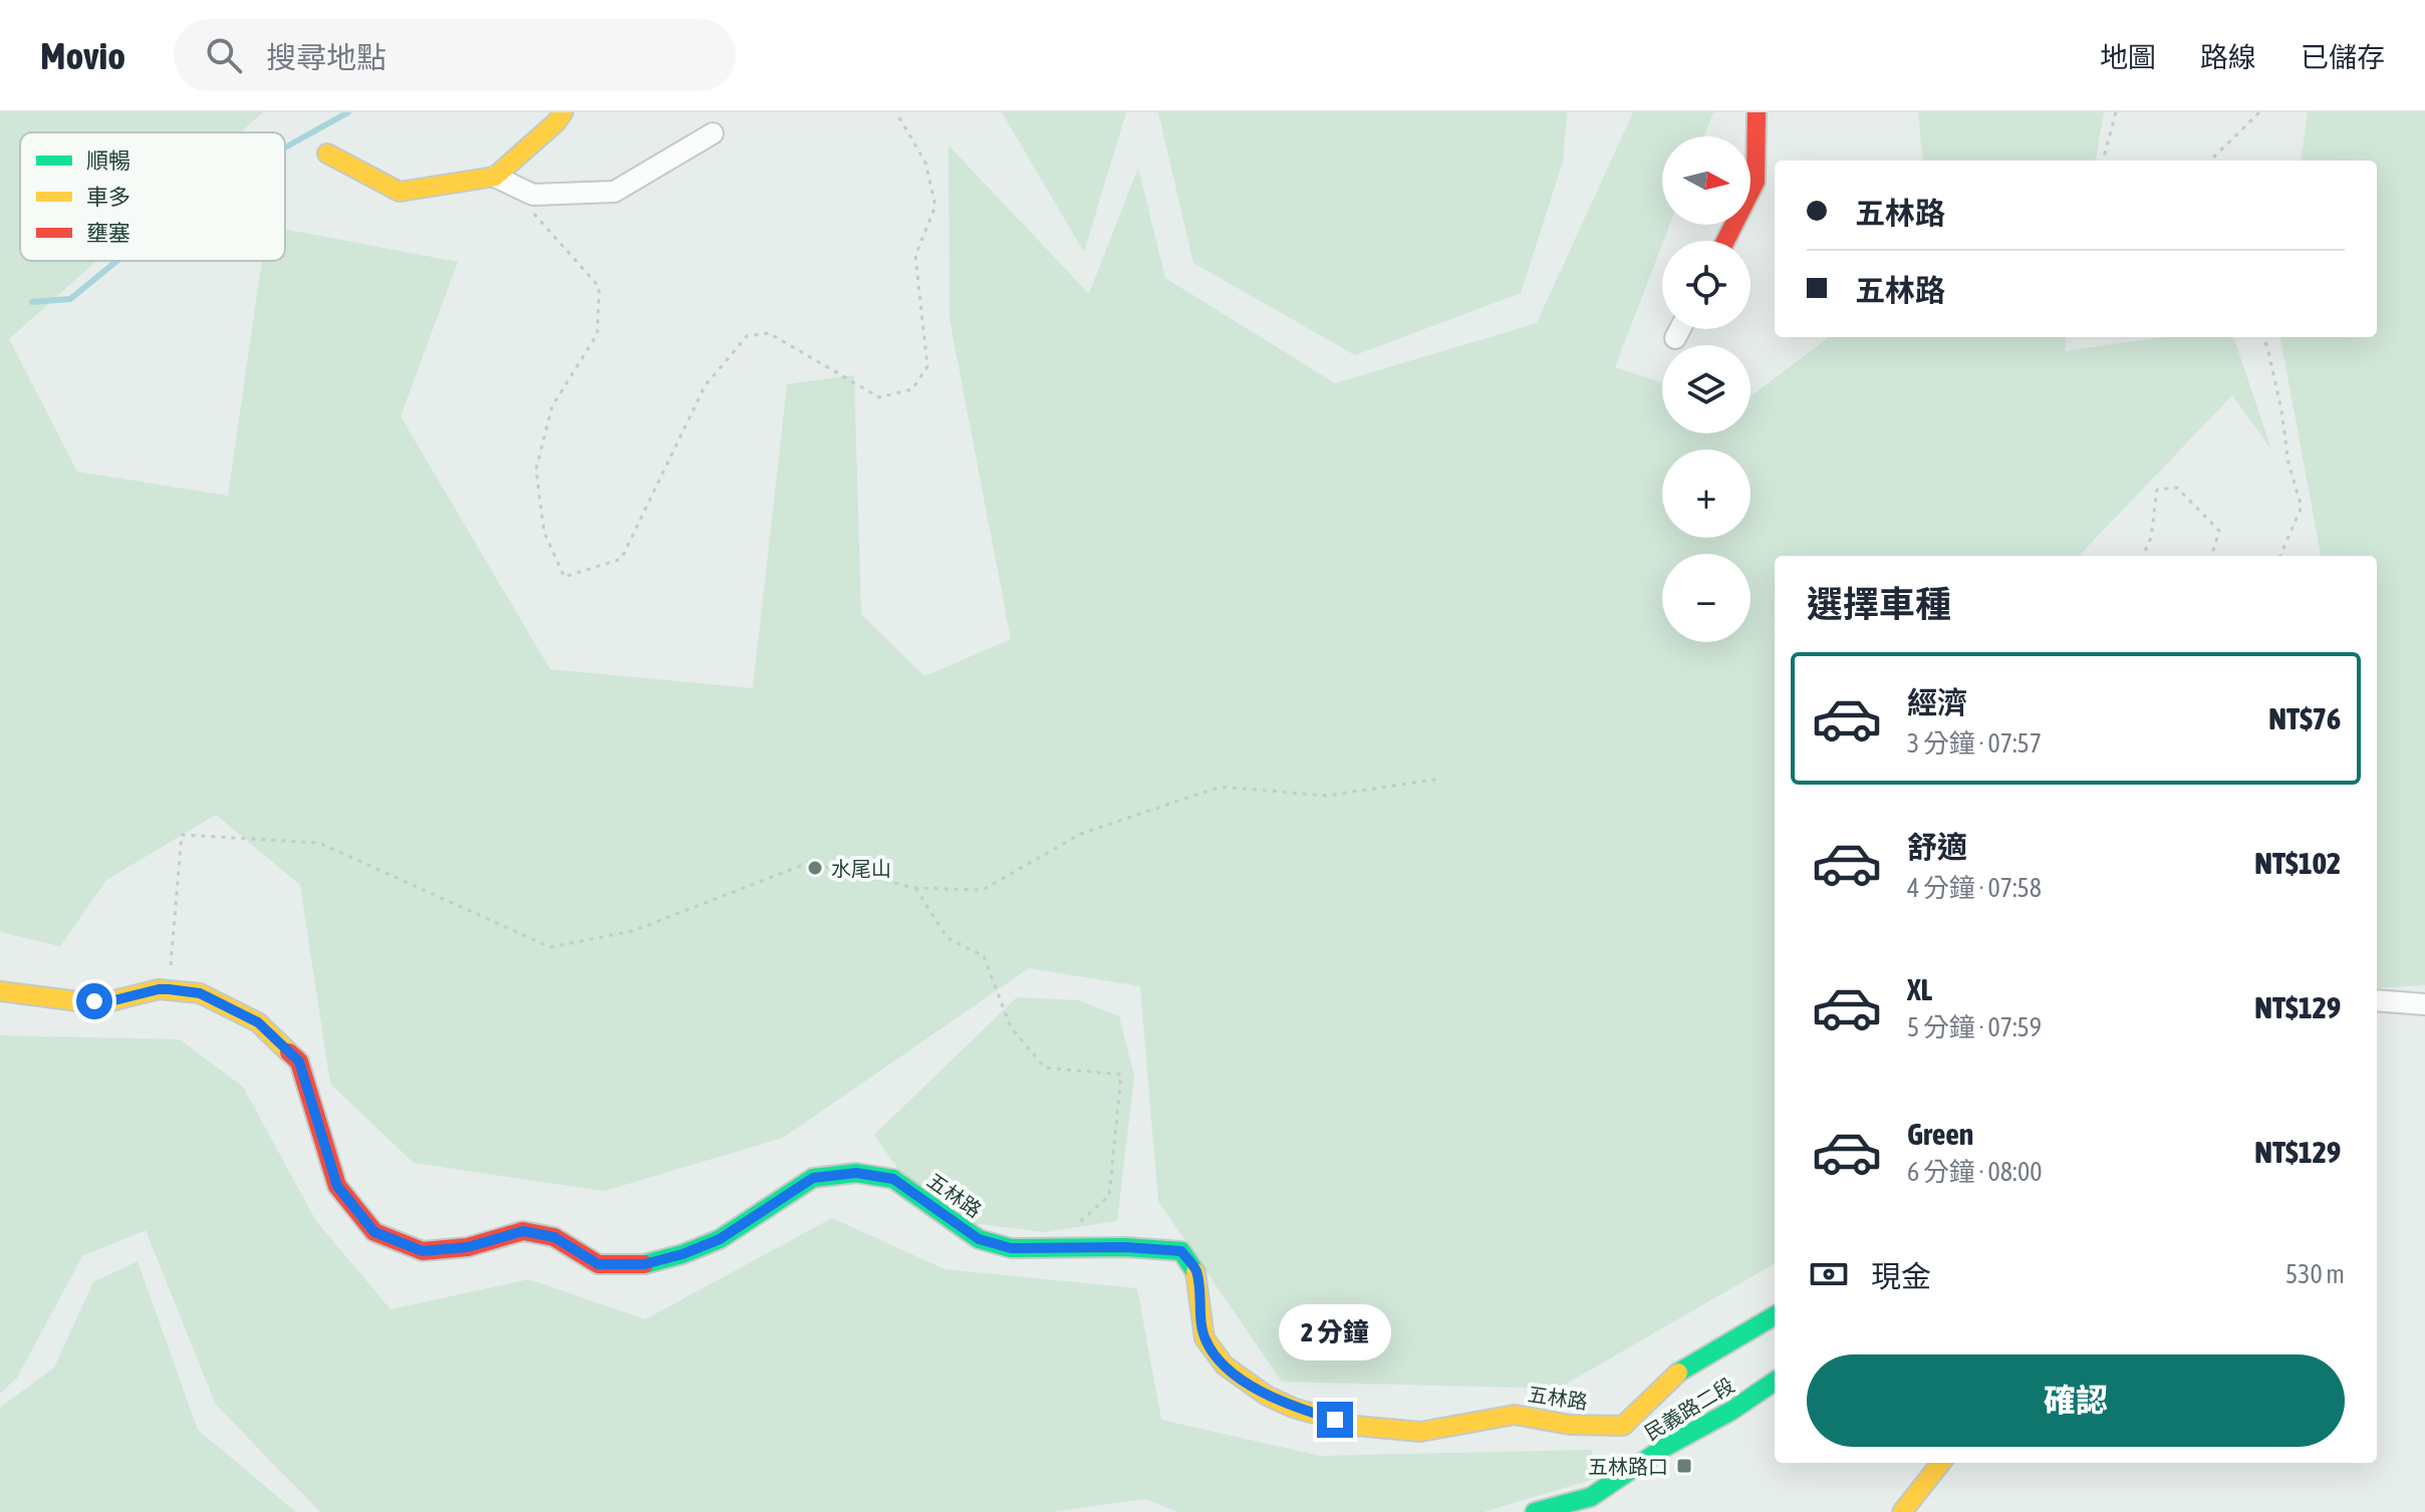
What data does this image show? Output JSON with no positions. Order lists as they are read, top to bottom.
{
  "streets": {
    "main road": ["五林路", "民義路二段"]
  },
  "places": {
    "other": ["水尾山"],
    "transit": ["五林路口"]
  },
  "legend": ["順暢", "車多", "壅塞"],
  "north": "right",
  "page": {
    "header": "Movio",
    "search": "搜尋地點",
    "nav": ["地圖", "路線", "已儲存"],
    "map_buttons": ["+", "−"],
    "banner": ["五林路", "五林路"],
    "heading": "選擇車種",
    "list": [
      {
        "name": "經濟",
        "note": "3 分鐘 · 07:57",
        "value": "NT$76"
      },
      {
        "name": "舒適",
        "note": "4 分鐘 · 07:58",
        "value": "NT$102"
      },
      {
        "name": "XL",
        "note": "5 分鐘 · 07:59",
        "value": "NT$129"
      },
      {
        "name": "Green",
        "note": "6 分鐘 · 08:00",
        "value": "NT$129"
      }
    ],
    "pay": ["現金", "530 m"],
    "bubble": "2 分鐘",
    "buttons": "確認"
  }
}
